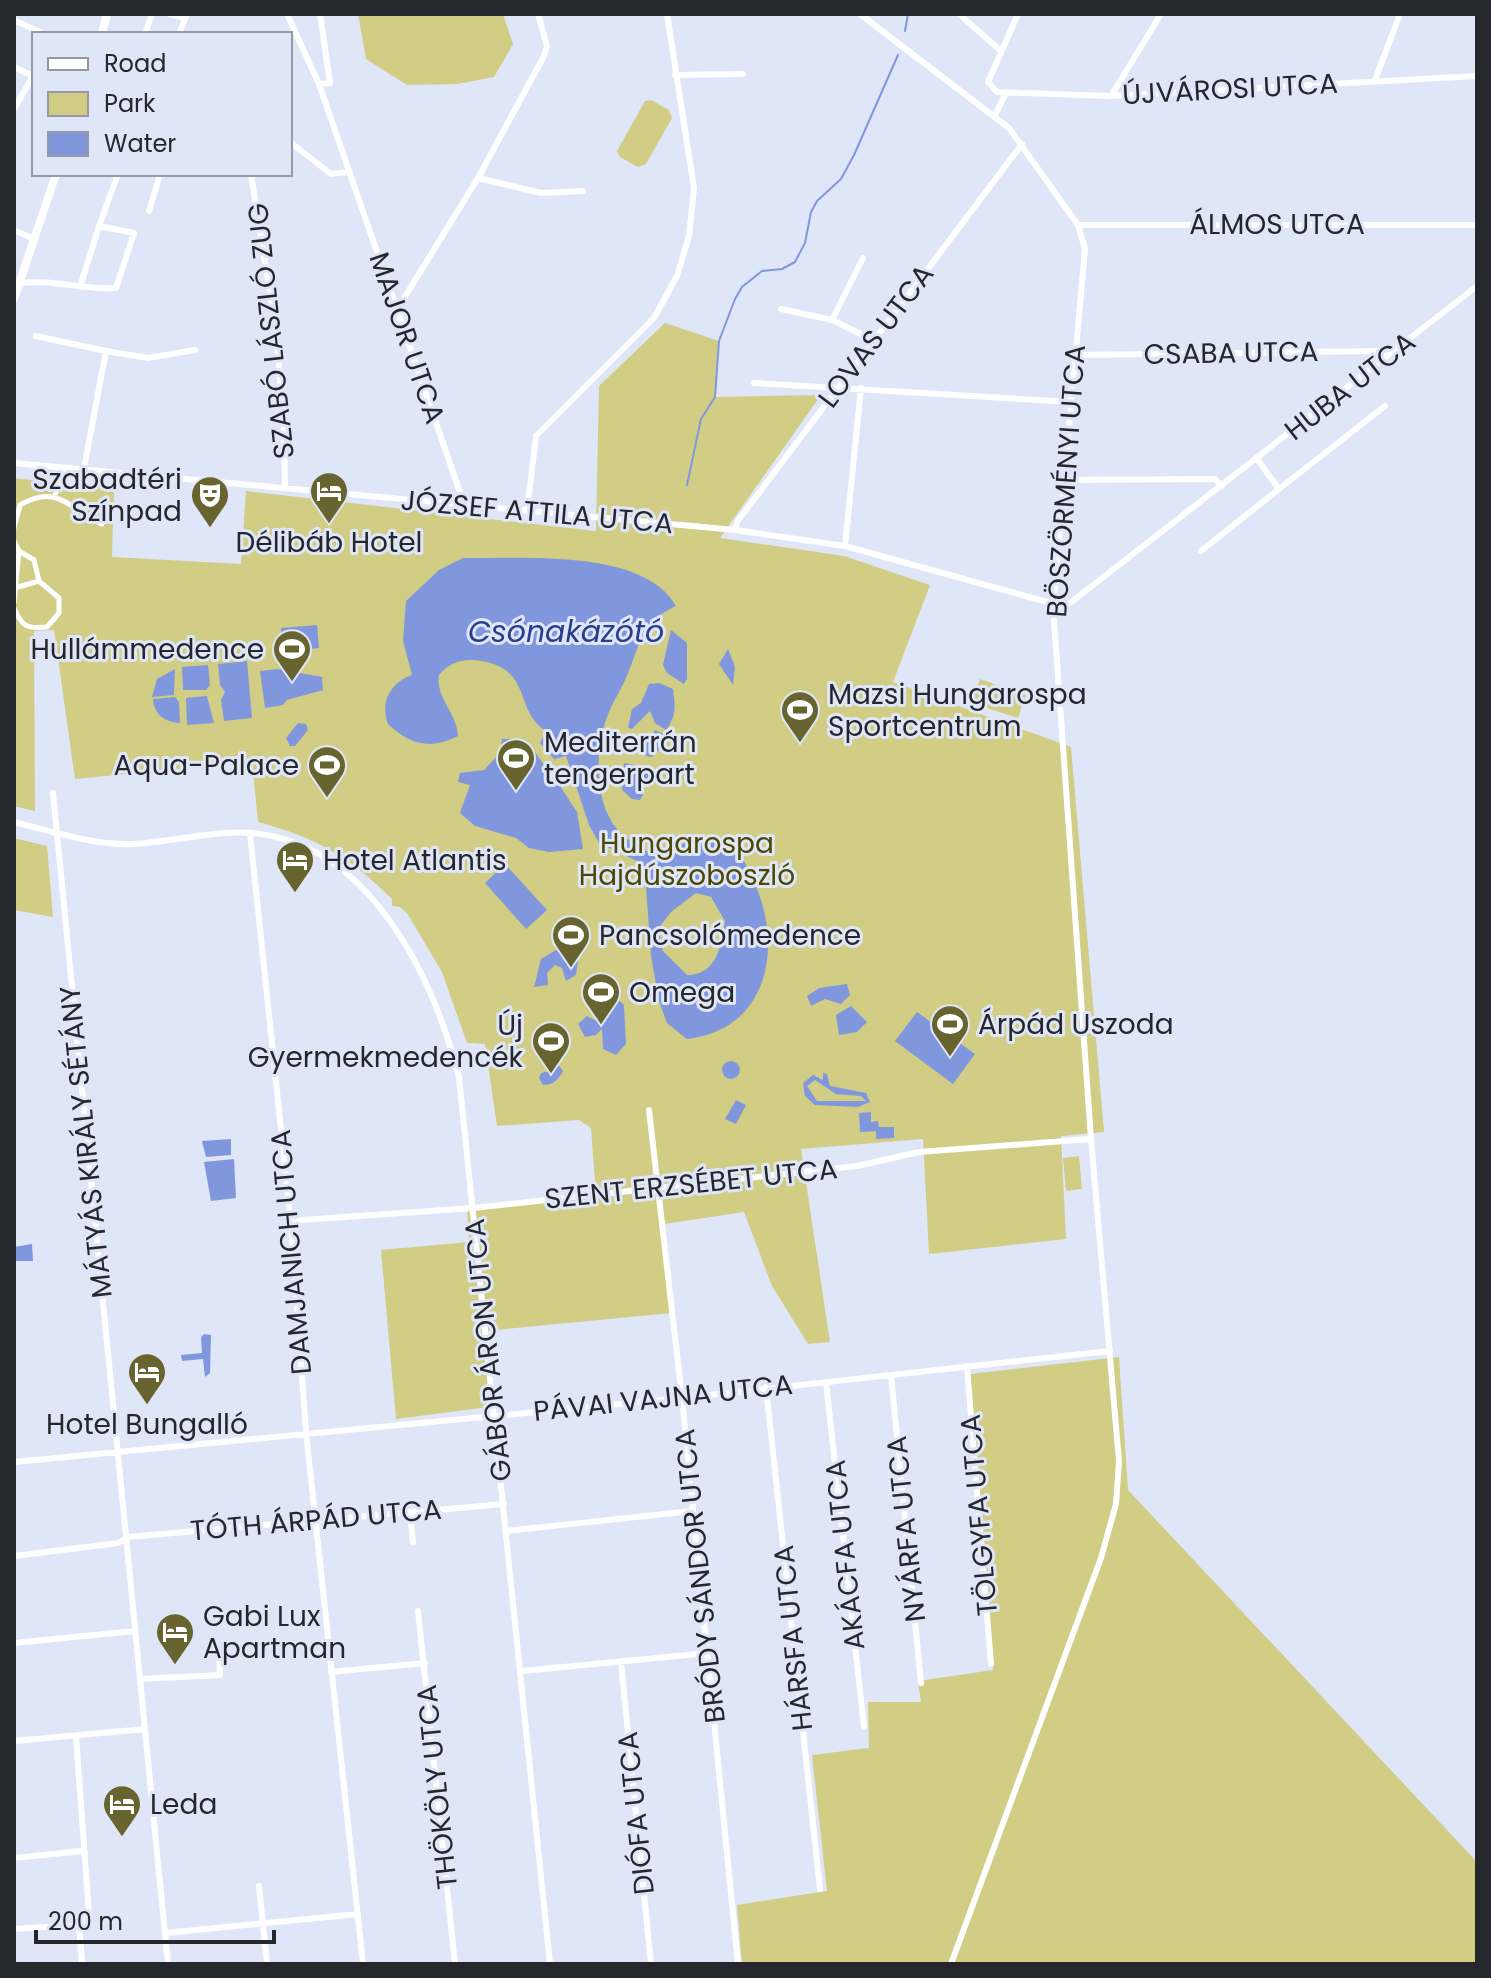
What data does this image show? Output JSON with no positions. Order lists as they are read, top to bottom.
{
  "streets": {
    "street": [
      "ÚJVÁROSI UTCA",
      "ÁLMOS UTCA",
      "SZABÓ LÁSZLÓ ZUG",
      "LOVAS UTCA",
      "MAJOR UTCA",
      "CSABA UTCA",
      "HUBA UTCA",
      "BÖSZÖRMÉNYI UTCA",
      "JÓZSEF ATTILA UTCA",
      "MÁTYÁS KIRÁLY SÉTÁNY",
      "SZENT ERZSÉBET UTCA",
      "DAMJANICH UTCA",
      "GÁBOR ÁRON UTCA",
      "PÁVAI VAJNA UTCA",
      "TÖLGYFA UTCA",
      "TÓTH ÁRPÁD UTCA",
      "NYÁRFA UTCA",
      "AKÁCFA UTCA",
      "BRÓDY SÁNDOR UTCA",
      "HÁRSFA UTCA",
      "THÖKÖLY UTCA",
      "DIÓFA UTCA"
    ]
  },
  "crossings": [
    ["ÁLMOS UTCA", "BÖSZÖRMÉNYI UTCA"],
    ["SZABÓ LÁSZLÓ ZUG", "JÓZSEF ATTILA UTCA"],
    ["LOVAS UTCA", "BÖSZÖRMÉNYI UTCA"],
    ["LOVAS UTCA", "JÓZSEF ATTILA UTCA"],
    ["MAJOR UTCA", "JÓZSEF ATTILA UTCA"],
    ["CSABA UTCA", "HUBA UTCA"],
    ["CSABA UTCA", "BÖSZÖRMÉNYI UTCA"],
    ["HUBA UTCA", "BÖSZÖRMÉNYI UTCA"],
    ["HUBA UTCA", "JÓZSEF ATTILA UTCA"],
    ["BÖSZÖRMÉNYI UTCA", "JÓZSEF ATTILA UTCA"],
    ["BÖSZÖRMÉNYI UTCA", "SZENT ERZSÉBET UTCA"],
    ["BÖSZÖRMÉNYI UTCA", "PÁVAI VAJNA UTCA"],
    ["MÁTYÁS KIRÁLY SÉTÁNY", "GÁBOR ÁRON UTCA"],
    ["MÁTYÁS KIRÁLY SÉTÁNY", "PÁVAI VAJNA UTCA"],
    ["MÁTYÁS KIRÁLY SÉTÁNY", "TÓTH ÁRPÁD UTCA"],
    ["SZENT ERZSÉBET UTCA", "DAMJANICH UTCA"],
    ["SZENT ERZSÉBET UTCA", "GÁBOR ÁRON UTCA"],
    ["SZENT ERZSÉBET UTCA", "BRÓDY SÁNDOR UTCA"],
    ["DAMJANICH UTCA", "GÁBOR ÁRON UTCA"],
    ["DAMJANICH UTCA", "PÁVAI VAJNA UTCA"],
    ["DAMJANICH UTCA", "TÓTH ÁRPÁD UTCA"],
    ["GÁBOR ÁRON UTCA", "PÁVAI VAJNA UTCA"],
    ["GÁBOR ÁRON UTCA", "TÓTH ÁRPÁD UTCA"],
    ["PÁVAI VAJNA UTCA", "TÖLGYFA UTCA"],
    ["PÁVAI VAJNA UTCA", "NYÁRFA UTCA"],
    ["PÁVAI VAJNA UTCA", "AKÁCFA UTCA"],
    ["PÁVAI VAJNA UTCA", "BRÓDY SÁNDOR UTCA"],
    ["PÁVAI VAJNA UTCA", "HÁRSFA UTCA"]
  ],
  "water": ["Csónakázótó"],
  "parks": ["Hungarospa Hajdúszoboszló"],
  "places": {
    "hotel": [
      "Délibáb Hotel",
      "Hotel Atlantis",
      "Hotel Bungalló",
      "Gabi Lux Apartman",
      "Leda"
    ],
    "theatre": ["Szabadtéri Színpad"],
    "sports": [
      "Hullámmedence",
      "Mazsi Hungarospa Sportcentrum",
      "Mediterrán tengerpart",
      "Aqua-Palace",
      "Pancsolómedence",
      "Omega",
      "Árpád Uszoda",
      "Új Gyermekmedencék"
    ]
  },
  "legend": ["Road", "Park", "Water"],
  "scale_bar": "200 m"
}
